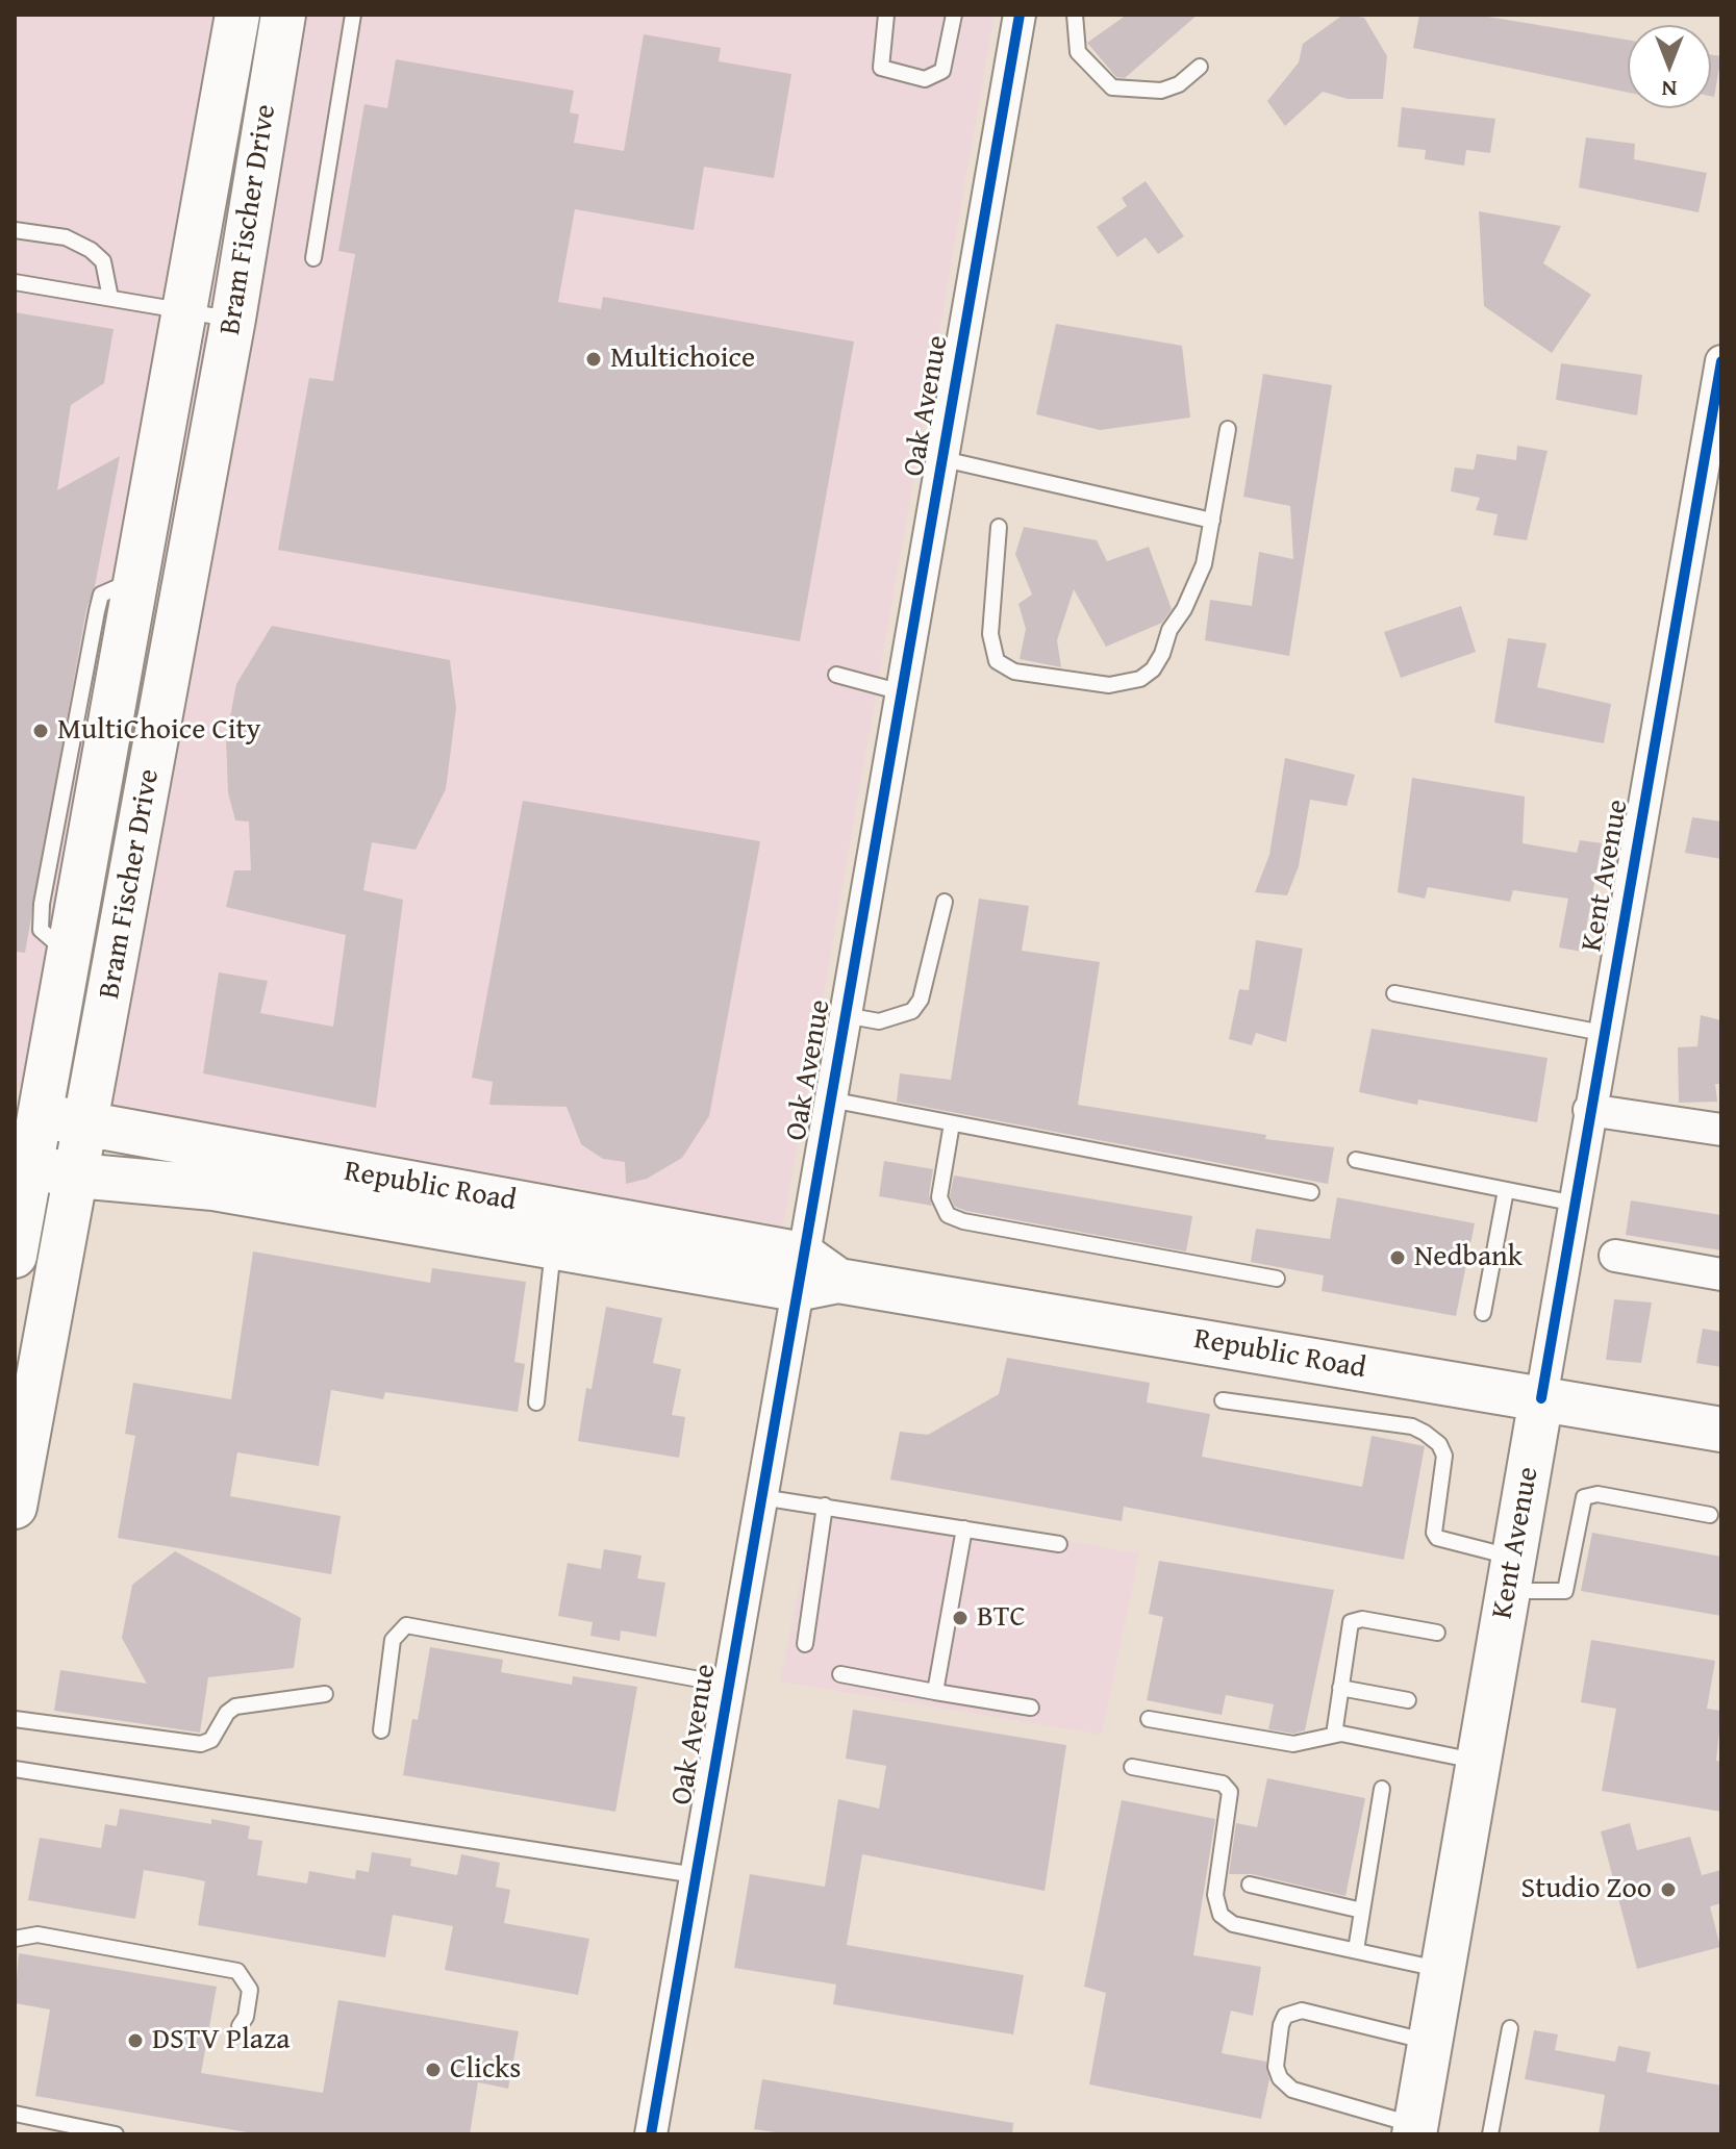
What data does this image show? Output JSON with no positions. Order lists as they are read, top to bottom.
{
  "streets": {
    "main road": ["Bram Fischer Drive", "Kent Avenue", "Republic Road"],
    "street": ["Oak Avenue"]
  },
  "crossings": [
    ["Bram Fischer Drive", "Republic Road"],
    ["Oak Avenue", "Republic Road"],
    ["Kent Avenue", "Republic Road"]
  ],
  "places": [
    "Multichoice",
    "MultiChoice City",
    "Nedbank",
    "BTC",
    "Studio Zoo",
    "DSTV Plaza",
    "Clicks"
  ],
  "north": "bottom"
}
